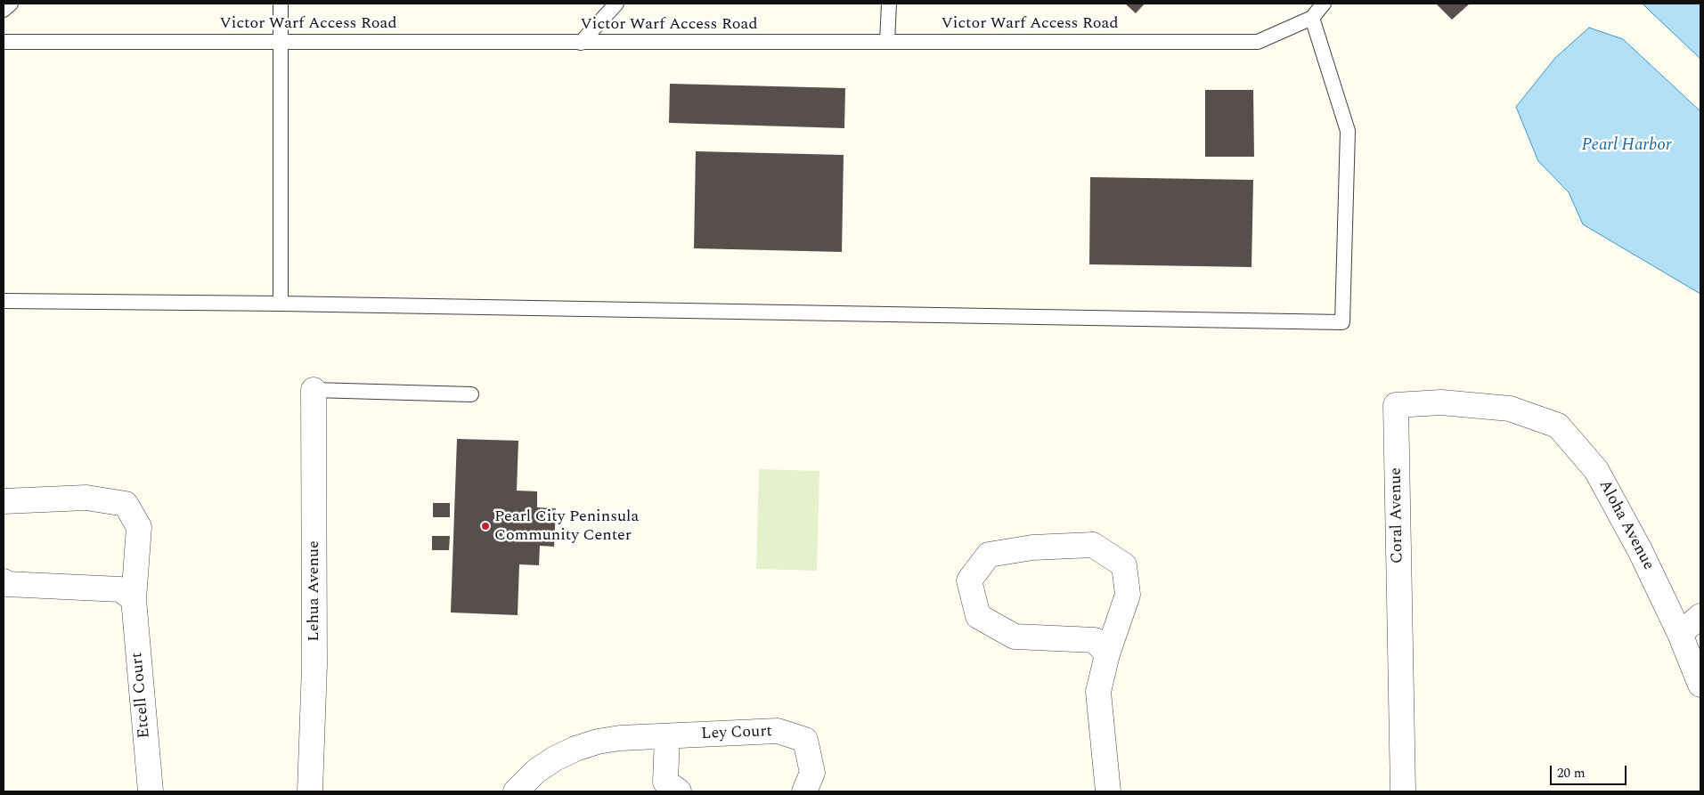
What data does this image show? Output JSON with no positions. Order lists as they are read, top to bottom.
{
  "streets": {
    "street": [
      "Coral Avenue",
      "Aloha Avenue",
      "Lehua Avenue",
      "Etcell Court",
      "Ley Court"
    ],
    "lane": ["Victor Warf Access Road"]
  },
  "crossings": [
    ["Coral Avenue", "Aloha Avenue"]
  ],
  "water": ["Pearl Harbor"],
  "places": ["Pearl City Peninsula Community Center"],
  "scale_bar": "20 m"
}
